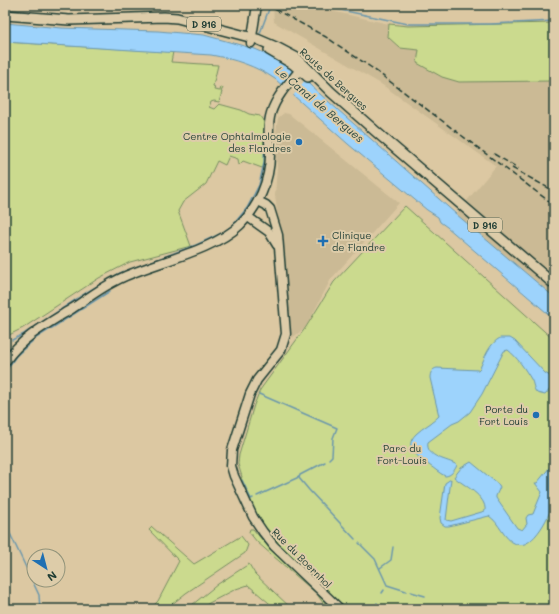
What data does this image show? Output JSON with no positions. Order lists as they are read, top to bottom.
{
  "streets": {
    "main road": ["D 916", "Route de Bergues"],
    "street": ["Rue du Boernhol"]
  },
  "water": ["Le Canal de Bergues"],
  "parks": ["Parc du Fort-Louis"],
  "places": {
    "other": ["Centre Ophtalmologie des Flandres", "Porte du Fort Louis"],
    "health": ["Clinique de Flandre"]
  },
  "north": "bottom right"
}
